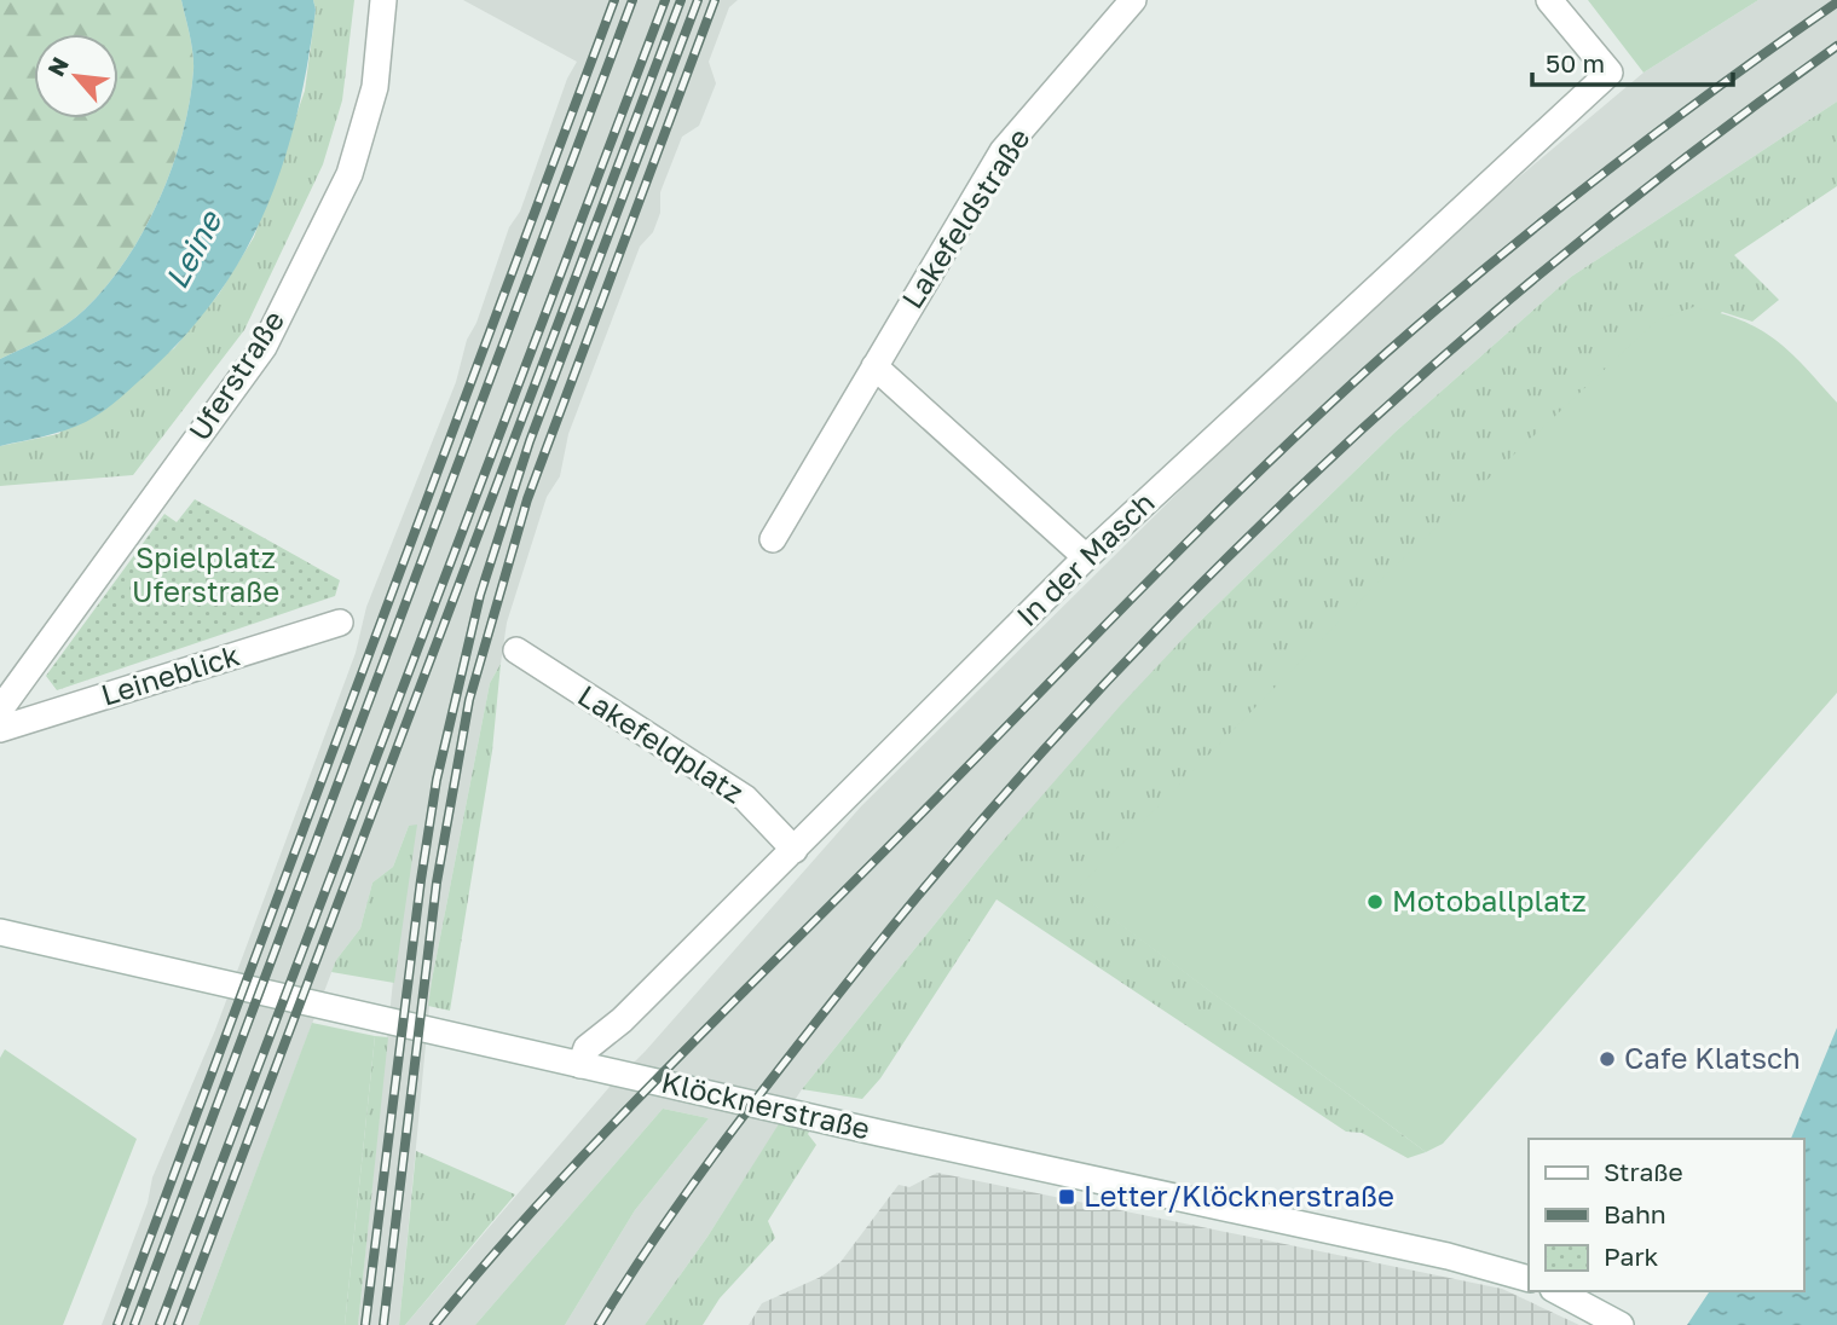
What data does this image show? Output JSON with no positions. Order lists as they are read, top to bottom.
{
  "streets": {
    "street": [
      "Lakefeldstraße",
      "Uferstraße",
      "In der Masch",
      "Leineblick",
      "Lakefeldplatz",
      "Klöcknerstraße"
    ]
  },
  "crossings": [
    ["In der Masch", "Lakefeldplatz"],
    ["In der Masch", "Klöcknerstraße"]
  ],
  "water": ["Leine"],
  "parks": ["Spielplatz Uferstraße"],
  "places": {
    "other": ["Motoballplatz", "Cafe Klatsch"],
    "transit": ["Letter/Klöcknerstraße"]
  },
  "legend": ["Straße", "Bahn", "Park"],
  "scale_bar": "50 m",
  "north": "top left"
}
